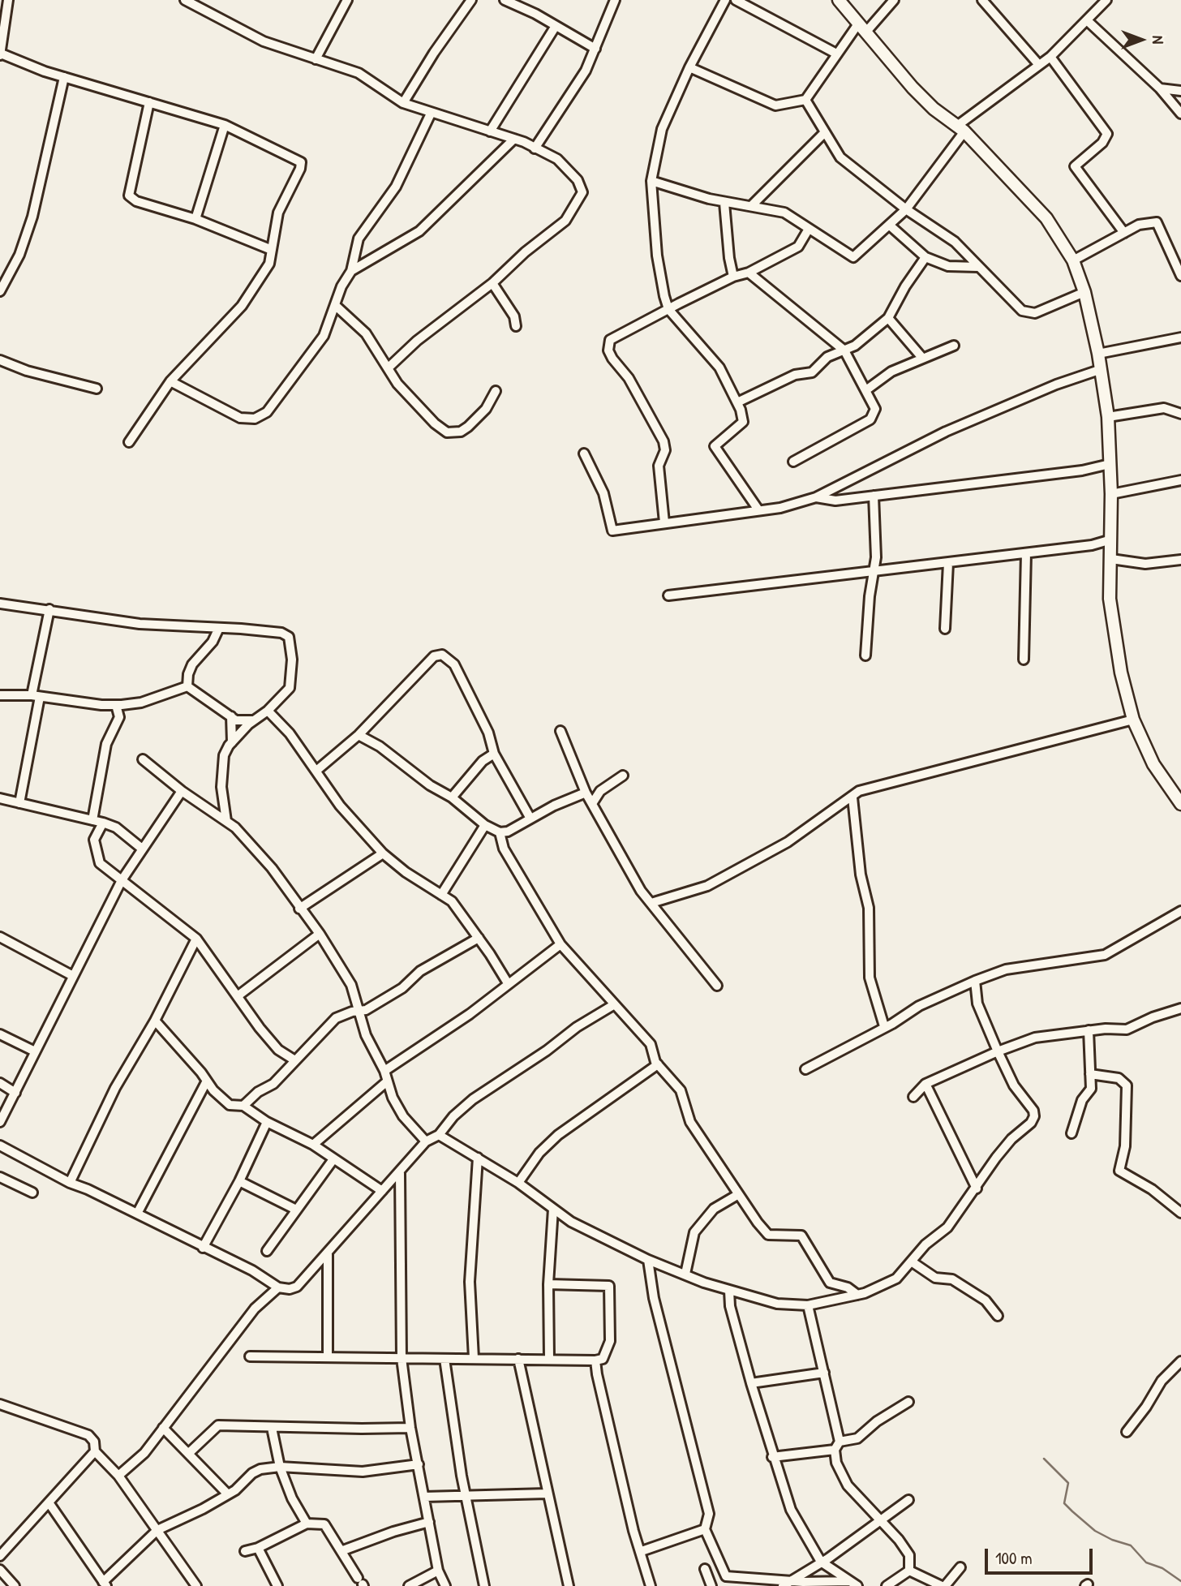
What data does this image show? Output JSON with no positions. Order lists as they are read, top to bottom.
{
  "scale_bar": "100 m",
  "north": "right"
}
